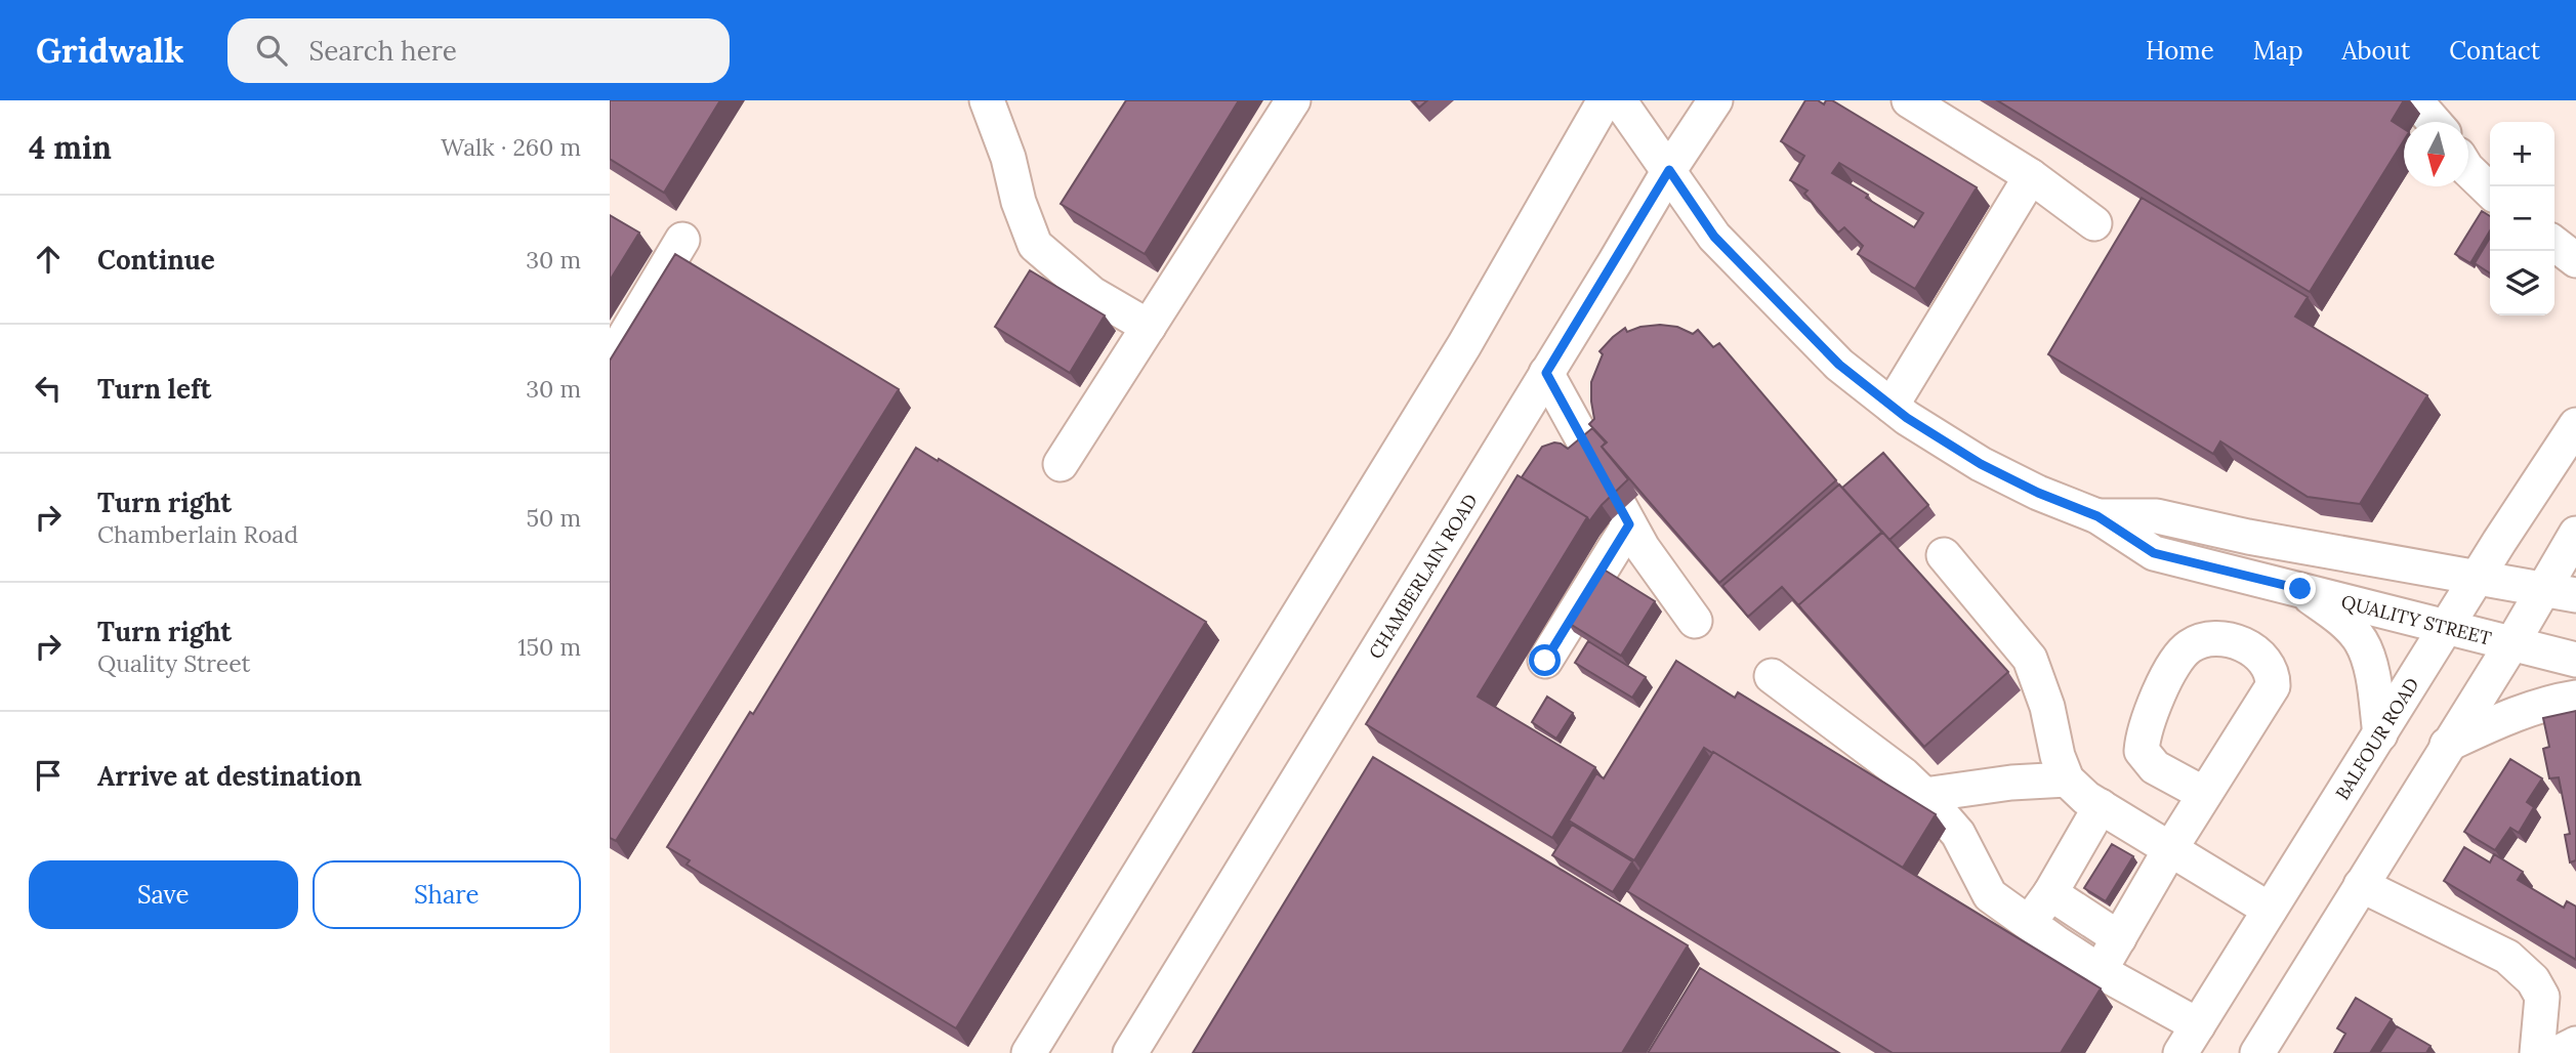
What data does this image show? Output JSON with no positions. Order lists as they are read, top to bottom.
{
  "streets": {
    "street": ["CHAMBERLAIN ROAD", "QUALITY STREET", "BALFOUR ROAD"]
  },
  "crossings": [
    ["CHAMBERLAIN ROAD", "QUALITY STREET"],
    ["QUALITY STREET", "BALFOUR ROAD"]
  ],
  "north": "bottom",
  "page": {
    "header": "Gridwalk",
    "search": "Search here",
    "nav": [
      "Home",
      "Map",
      "About",
      "Contact"
    ],
    "heading": ["4 min", "Walk · 260 m"],
    "map_buttons": ["+", "−"],
    "list": [
      ["Continue", "30 m"],
      ["Turn left", "30 m"],
      ["Turn right", "Chamberlain Road", "50 m"],
      ["Turn right", "Quality Street", "150 m"],
      "Arrive at destination"
    ],
    "buttons": ["Save", "Share"]
  }
}
